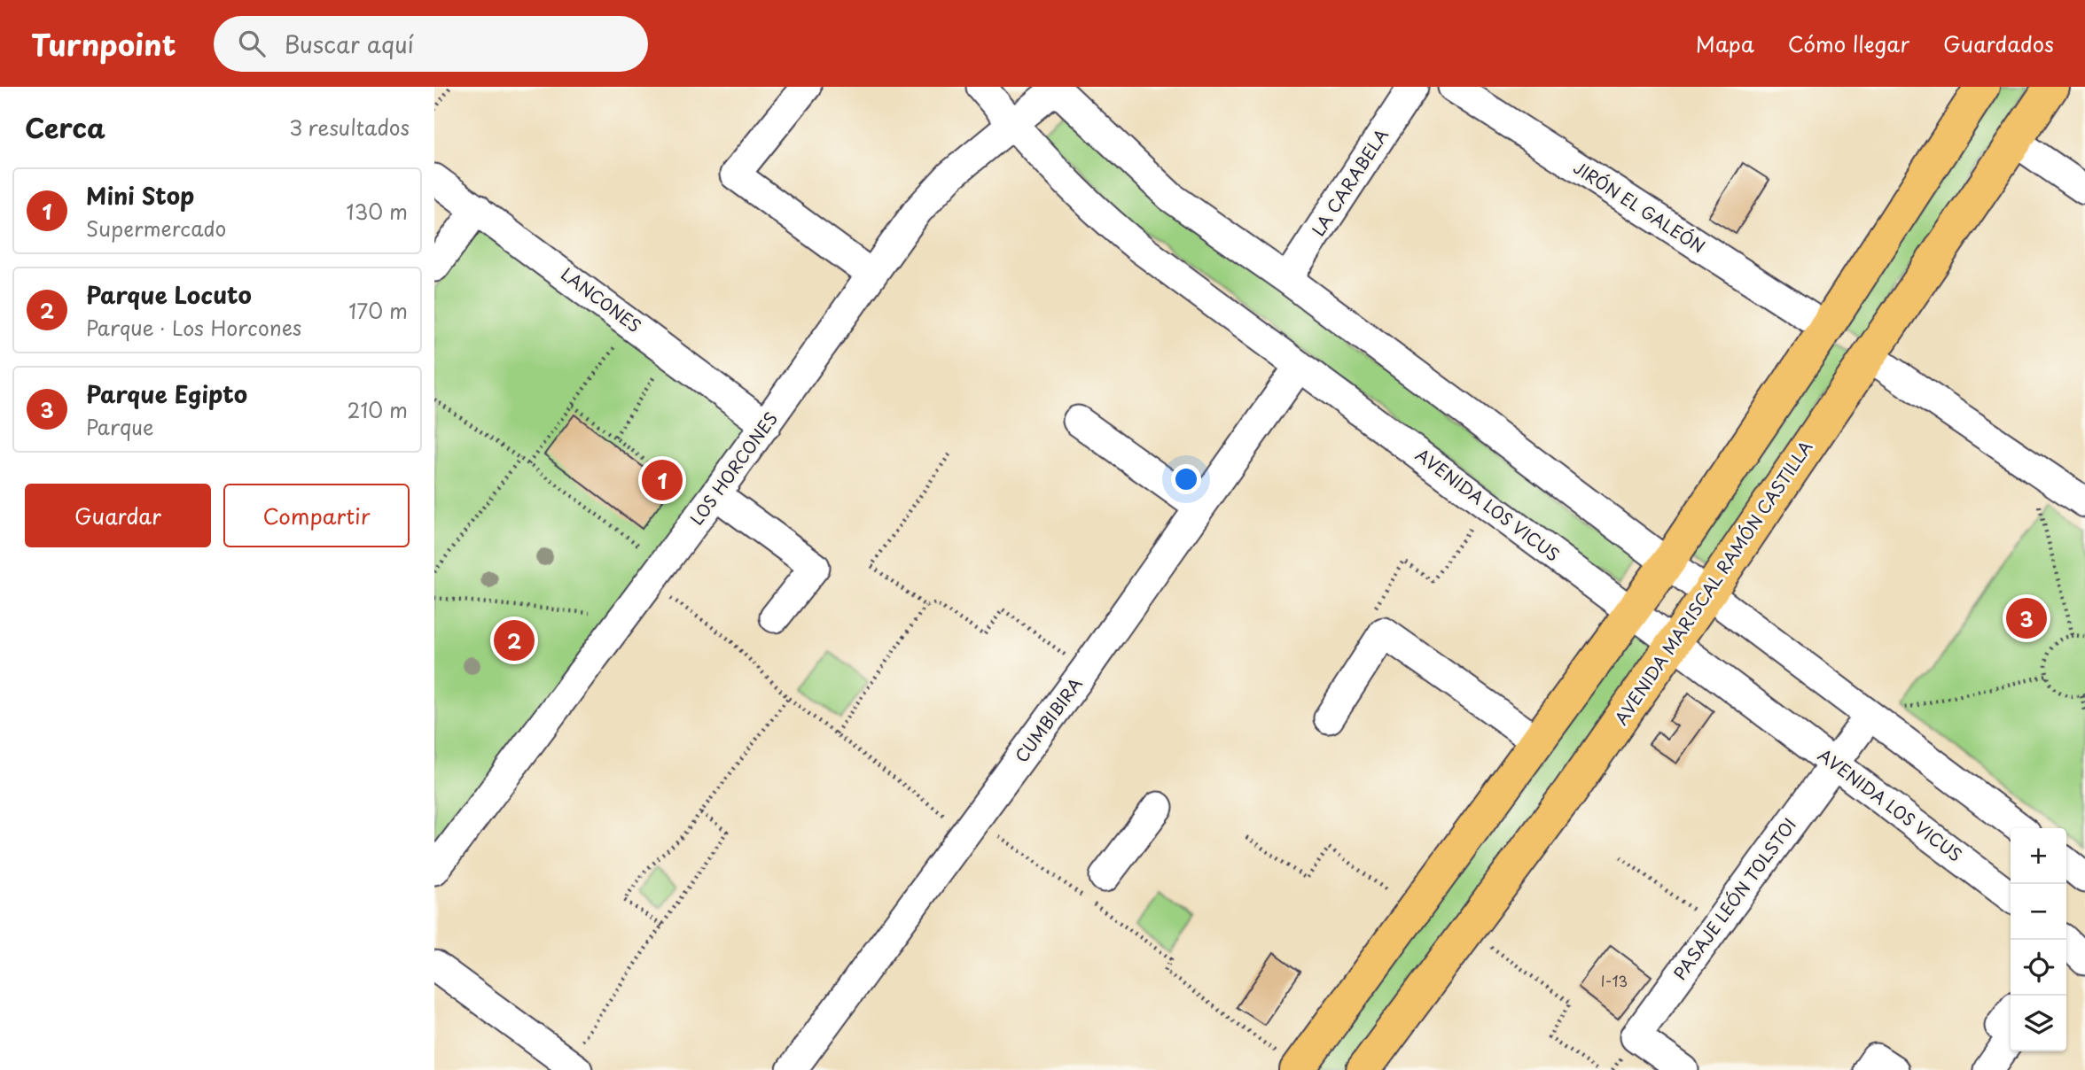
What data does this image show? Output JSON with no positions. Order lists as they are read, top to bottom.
{
  "streets": {
    "main road": ["AVENIDA MARISCAL RAMÓN CASTILLA"],
    "street": [
      "LA CARABELA",
      "JIRÓN EL GALEÓN",
      "LANCONES",
      "LOS HORCONES",
      "AVENIDA LOS VICUS",
      "CUMBIBIRA",
      "PASAJE LEÓN TOLSTOI"
    ]
  },
  "crossings": [
    ["LANCONES", "LOS HORCONES"],
    ["LOS HORCONES", "AVENIDA LOS VICUS"],
    ["AVENIDA LOS VICUS", "AVENIDA MARISCAL RAMÓN CASTILLA"],
    ["AVENIDA LOS VICUS", "CUMBIBIRA"],
    ["AVENIDA LOS VICUS", "PASAJE LEÓN TOLSTOI"]
  ],
  "house_numbers": ["I-13"],
  "page": {
    "header": "Turnpoint",
    "search": "Buscar aquí",
    "nav": ["Mapa", "Cómo llegar", "Guardados"],
    "heading": ["Cerca", "3 resultados"],
    "list": [
      {
        "mark": "1",
        "name": "Mini Stop",
        "note": "Supermercado",
        "value": "130 m"
      },
      {
        "mark": "2",
        "name": "Parque Locuto",
        "note": "Parque · Los Horcones",
        "value": "170 m"
      },
      {
        "mark": "3",
        "name": "Parque Egipto",
        "note": "Parque",
        "value": "210 m"
      }
    ],
    "pins": ["1", "3", "2"],
    "buttons": ["Guardar", "Compartir"],
    "map_buttons": ["+", "−"]
  }
}
